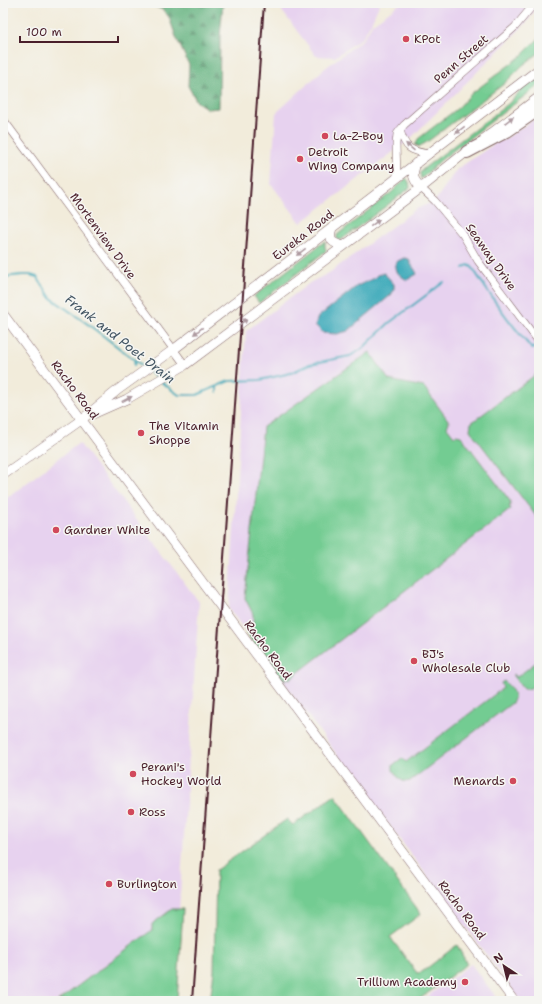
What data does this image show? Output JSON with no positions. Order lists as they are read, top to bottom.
{
  "streets": {
    "main road": ["Eureka Road", "Racho Road"],
    "street": ["Penn Street", "Mortenview Drive", "Seaway Drive"]
  },
  "crossings": [
    ["Eureka Road", "Mortenview Drive"],
    ["Eureka Road", "Seaway Drive"],
    ["Eureka Road", "Racho Road"]
  ],
  "water": ["Frank and Poet Drain"],
  "places": [
    "KPot",
    "La-Z-Boy",
    "Detroit Wing Company",
    "The Vitamin Shoppe",
    "Gardner White",
    "BJ's Wholesale Club",
    "Perani's Hockey World",
    "Menards",
    "Ross",
    "Burlington",
    "Trillium Academy"
  ],
  "scale_bar": "100 m",
  "north": "top left"
}
